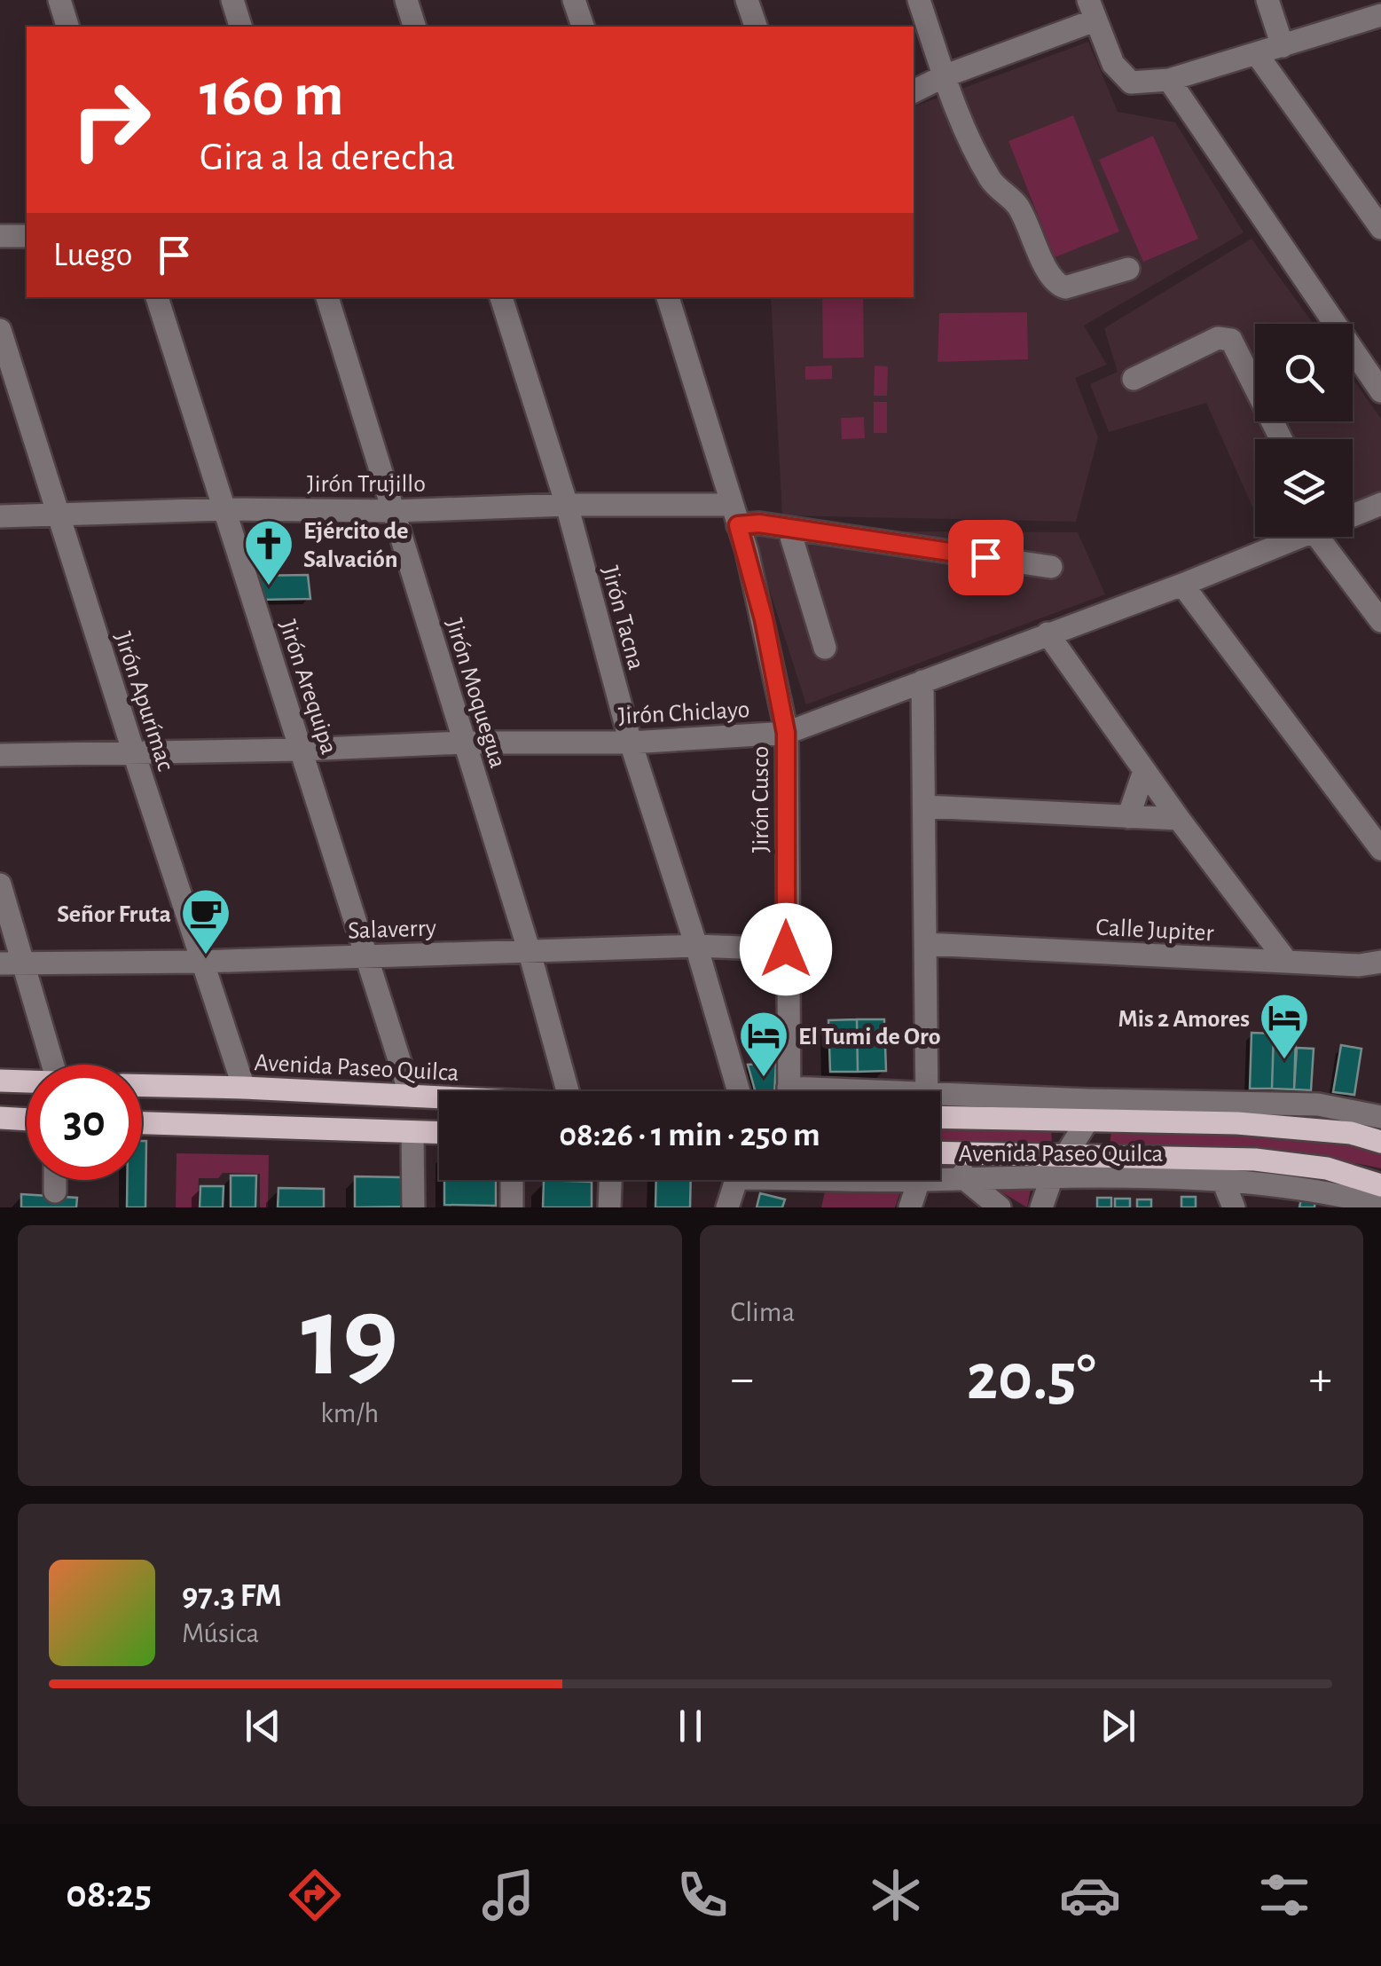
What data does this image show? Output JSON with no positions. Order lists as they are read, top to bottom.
{
  "streets": {
    "main road": ["Avenida Paseo Quilca"],
    "street": [
      "Jirón Trujillo",
      "Jirón Tacna",
      "Jirón Arequipa",
      "Jirón Moquegua",
      "Jirón Apurímac",
      "Jirón Chiclayo",
      "Jirón Cusco",
      "Salaverry",
      "Calle Jupiter"
    ]
  },
  "crossings": [
    ["Jirón Trujillo", "Jirón Tacna"],
    ["Jirón Trujillo", "Jirón Arequipa"],
    ["Jirón Trujillo", "Jirón Moquegua"],
    ["Jirón Trujillo", "Jirón Apurímac"],
    ["Jirón Trujillo", "Jirón Cusco"],
    ["Jirón Tacna", "Jirón Chiclayo"],
    ["Jirón Tacna", "Salaverry"],
    ["Jirón Arequipa", "Jirón Chiclayo"],
    ["Jirón Arequipa", "Salaverry"],
    ["Jirón Arequipa", "Avenida Paseo Quilca"],
    ["Jirón Moquegua", "Jirón Chiclayo"],
    ["Jirón Moquegua", "Salaverry"],
    ["Jirón Apurímac", "Jirón Chiclayo"],
    ["Jirón Apurímac", "Salaverry"],
    ["Jirón Apurímac", "Avenida Paseo Quilca"],
    ["Jirón Chiclayo", "Jirón Cusco"],
    ["Jirón Cusco", "Salaverry"]
  ],
  "places": {
    "church": ["Ejército de Salvación"],
    "cafe": ["Señor Fruta"],
    "hotel": ["Mis 2 Amores", "El Tumi de Oro"]
  },
  "page": {
    "turn": ["160 m", "Gira a la derecha"],
    "then": "Luego",
    "limit": "30",
    "trip": "08:26 · 1 min · 250 m",
    "tile": [
      ["19", "km/h"],
      "Clima"
    ],
    "heat": ["−", "20.5°", "+"],
    "song": ["97.3 FM", "Música"],
    "tabs": "08:25"
  }
}
